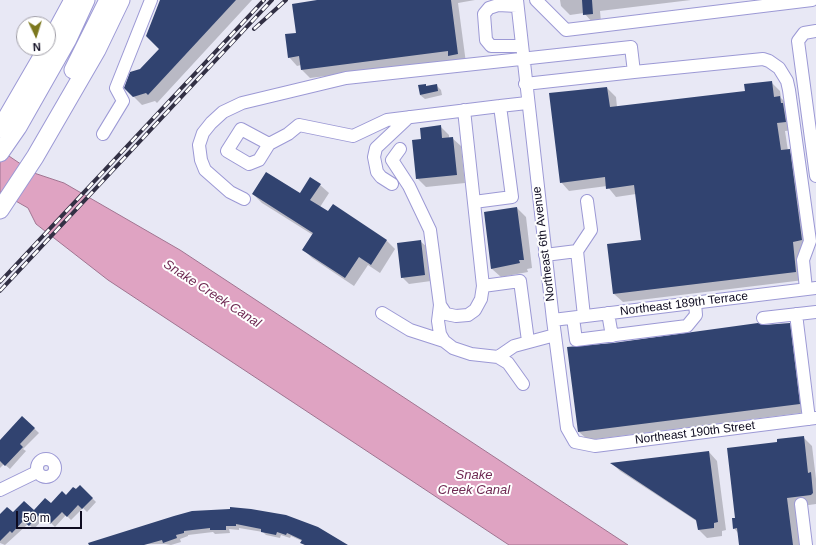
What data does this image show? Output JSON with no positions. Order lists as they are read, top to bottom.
{
  "streets": {
    "street": ["Northeast 6th Avenue", "Northeast 189th Terrace", "Northeast 190th Street"]
  },
  "crossings": [
    ["Northeast 6th Avenue", "Northeast 189th Terrace"],
    ["Northeast 6th Avenue", "Northeast 190th Street"]
  ],
  "water": ["Snake Creek Canal"],
  "scale_bar": "50 m",
  "north": "bottom"
}
